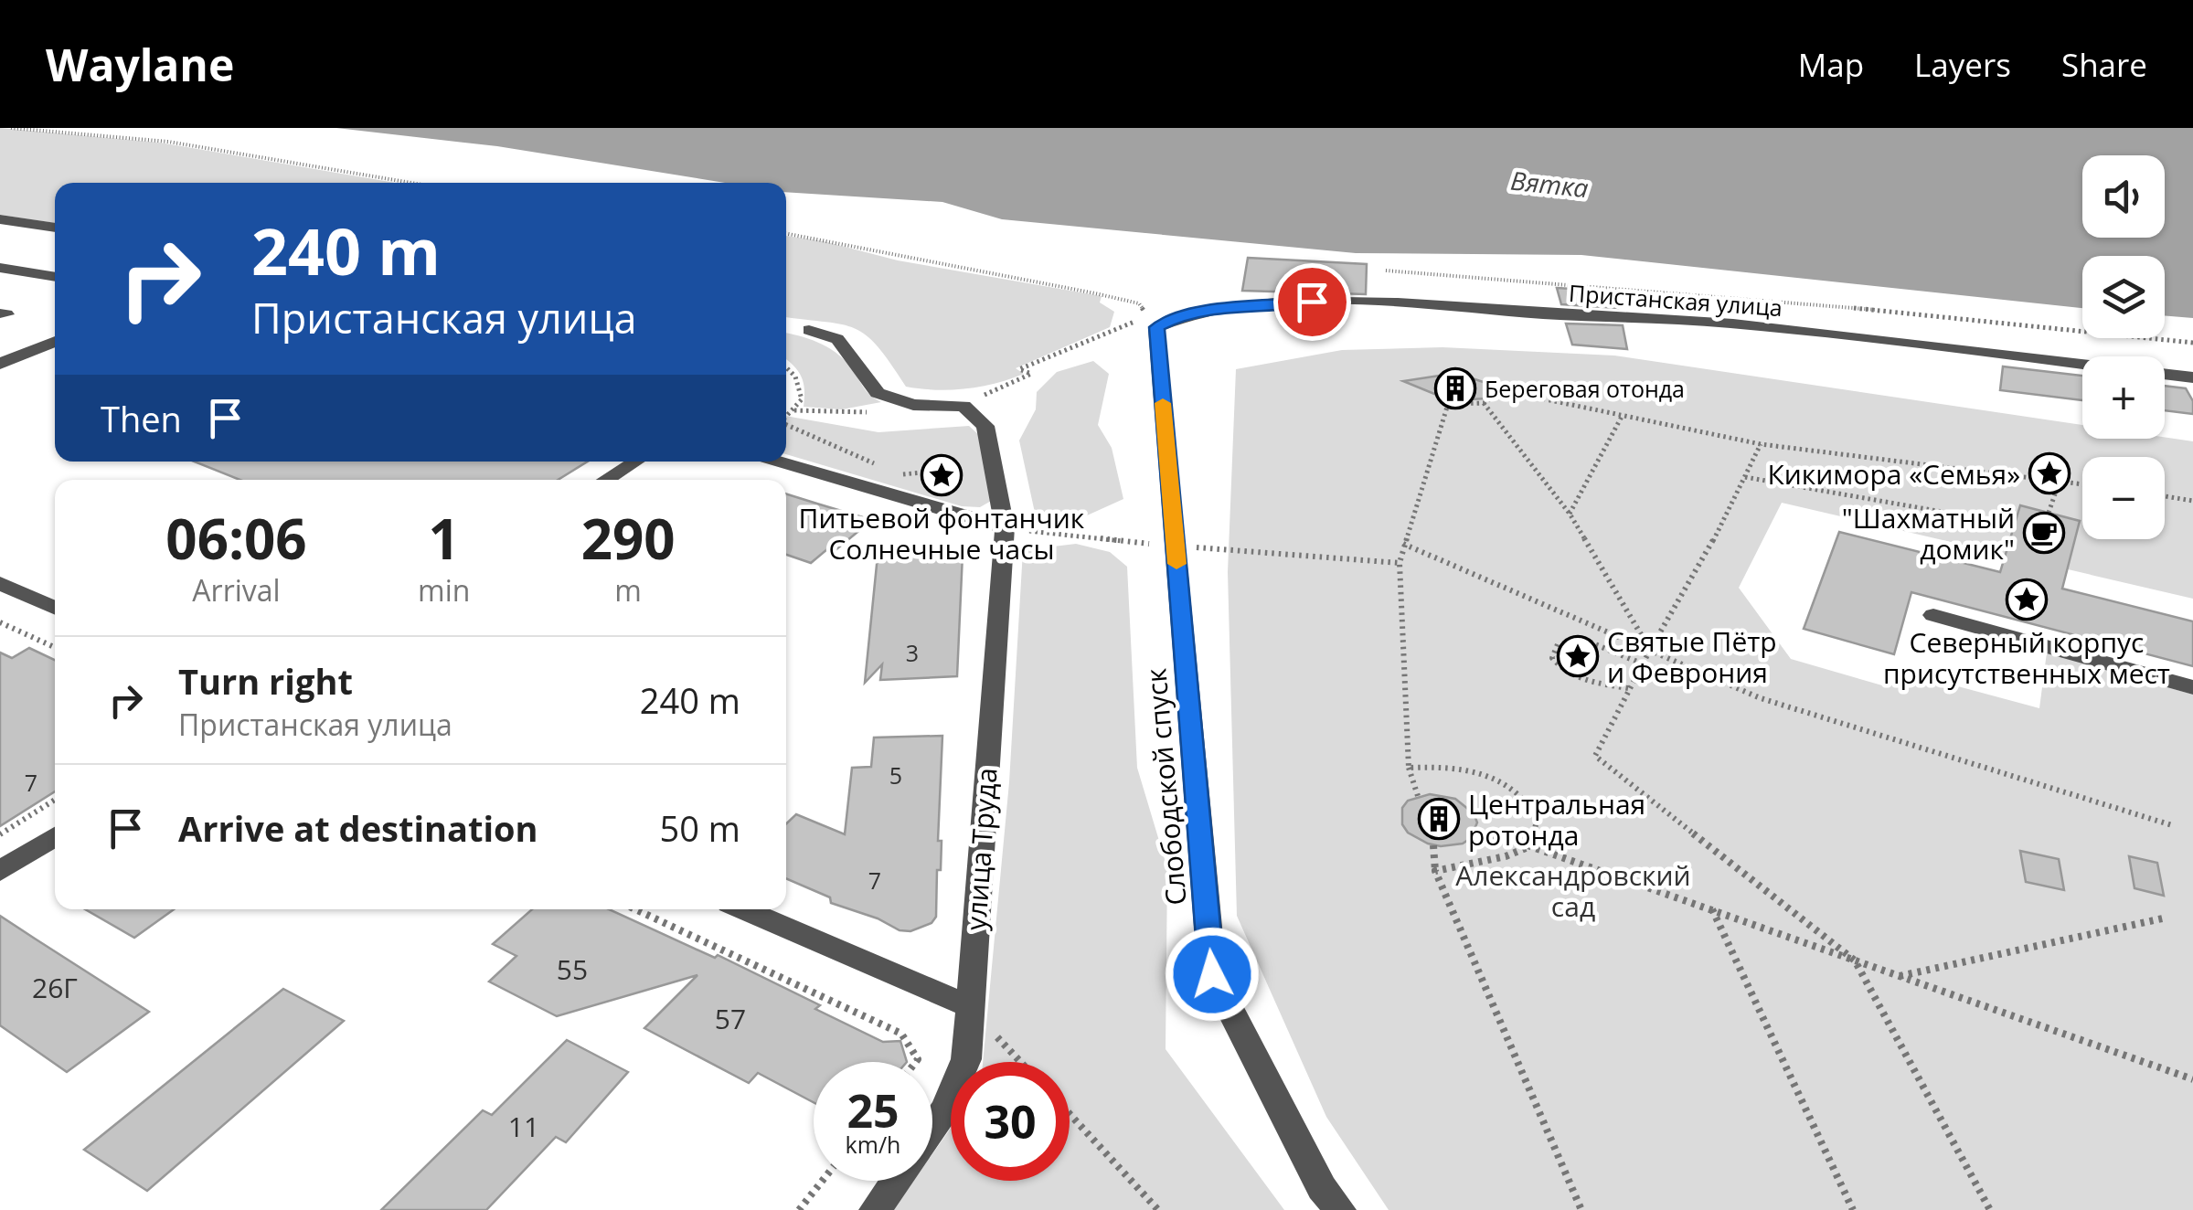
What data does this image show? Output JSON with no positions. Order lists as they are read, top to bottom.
{
  "streets": {
    "street": ["Пристанская улица", "Слободской спуск", "улица Труда"]
  },
  "crossings": [
    ["Пристанская улица", "Слободской спуск"]
  ],
  "water": ["Вятка"],
  "parks": ["Александровский сад"],
  "places": {
    "building": ["Береговая отонда", "Центральная ротонда"],
    "place": [
      "Кикимора «Семья»",
      "Питьевой фонтанчик Солнечные часы",
      "Северный корпус присутственных мест",
      "Святые Пётр и Феврония"
    ],
    "cafe": ["\"Шахматный домик\""]
  },
  "house_numbers": [
    "3",
    "5",
    "7",
    "7",
    "55",
    "26Г",
    "57",
    "11"
  ],
  "page": {
    "header": "Waylane",
    "nav": ["Map", "Layers", "Share"],
    "map_buttons": ["+", "−"],
    "turn": ["240 m", "Пристанская улица"],
    "then": "Then",
    "eta": [
      "06:06",
      "Arrival",
      "1",
      "min",
      "290",
      "m"
    ],
    "list": [
      {
        "name": "Turn right",
        "note": "Пристанская улица",
        "value": "240 m"
      },
      {
        "name": "Arrive at destination",
        "value": "50 m"
      }
    ],
    "speed": "25 km/h",
    "limit": "30"
  }
}
